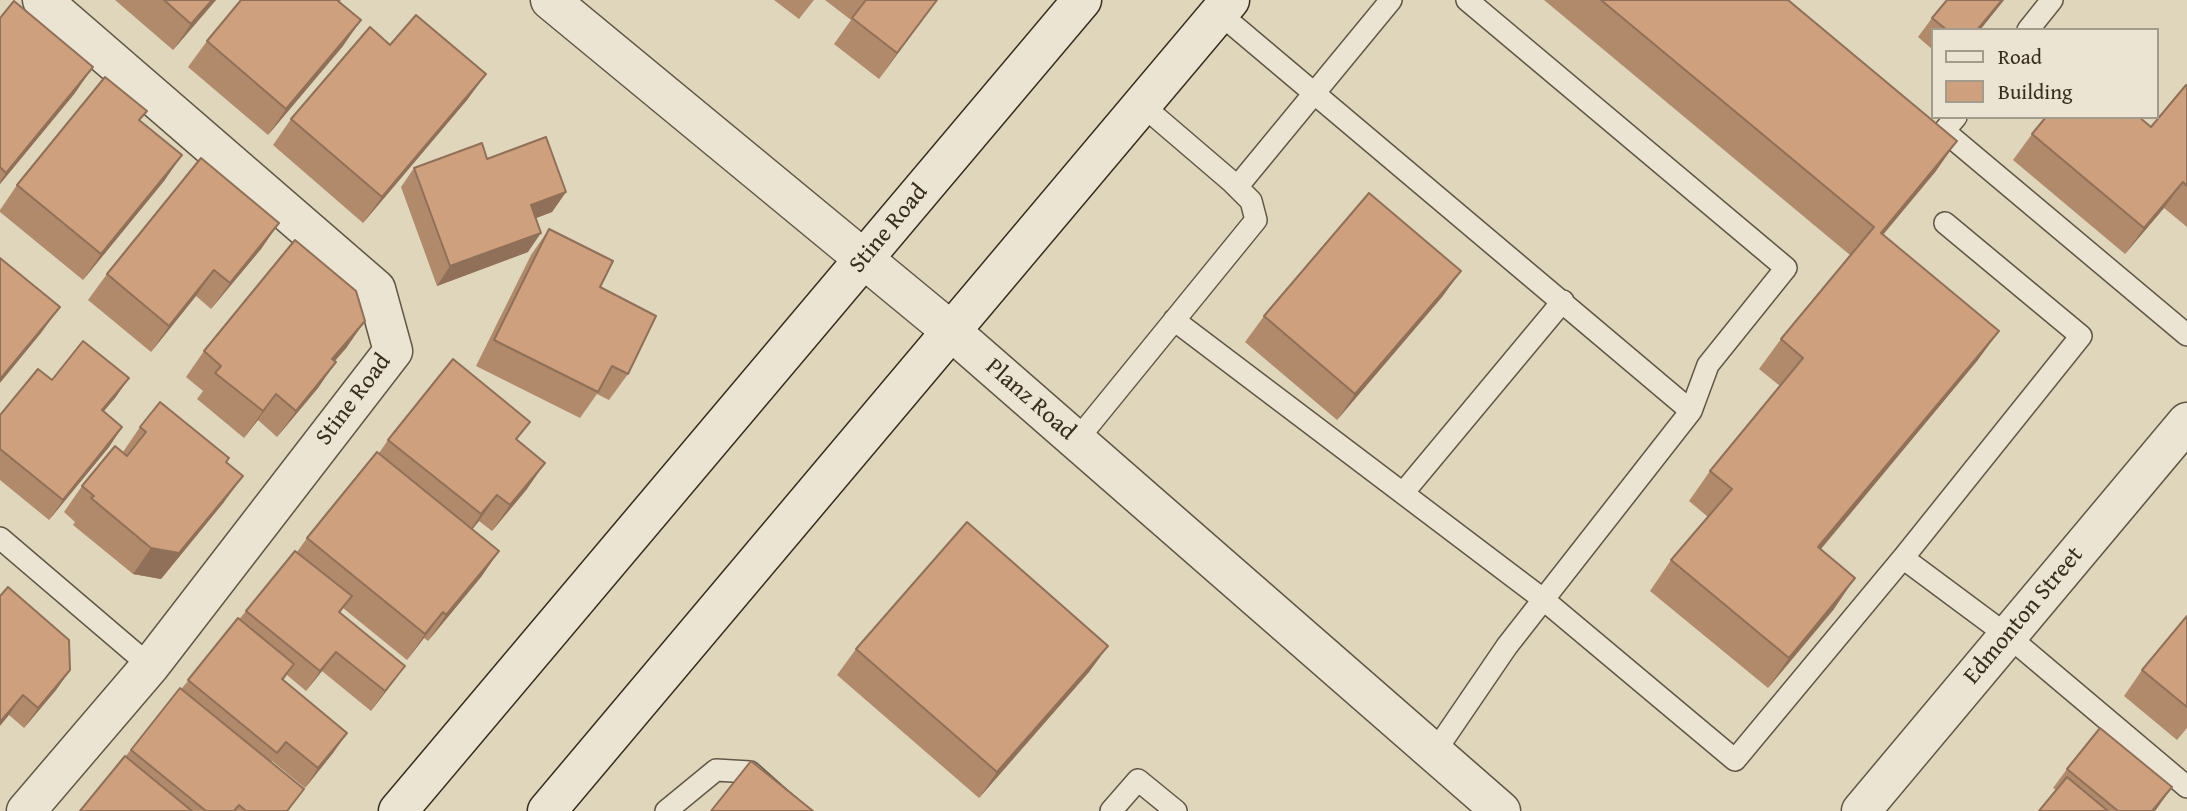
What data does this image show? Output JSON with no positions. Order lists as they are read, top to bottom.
{
  "streets": {
    "street": ["Stine Road", "Planz Road", "Edmonton Street"]
  },
  "crossings": [
    ["Stine Road", "Planz Road"]
  ],
  "legend": ["Road", "Building"]
}
